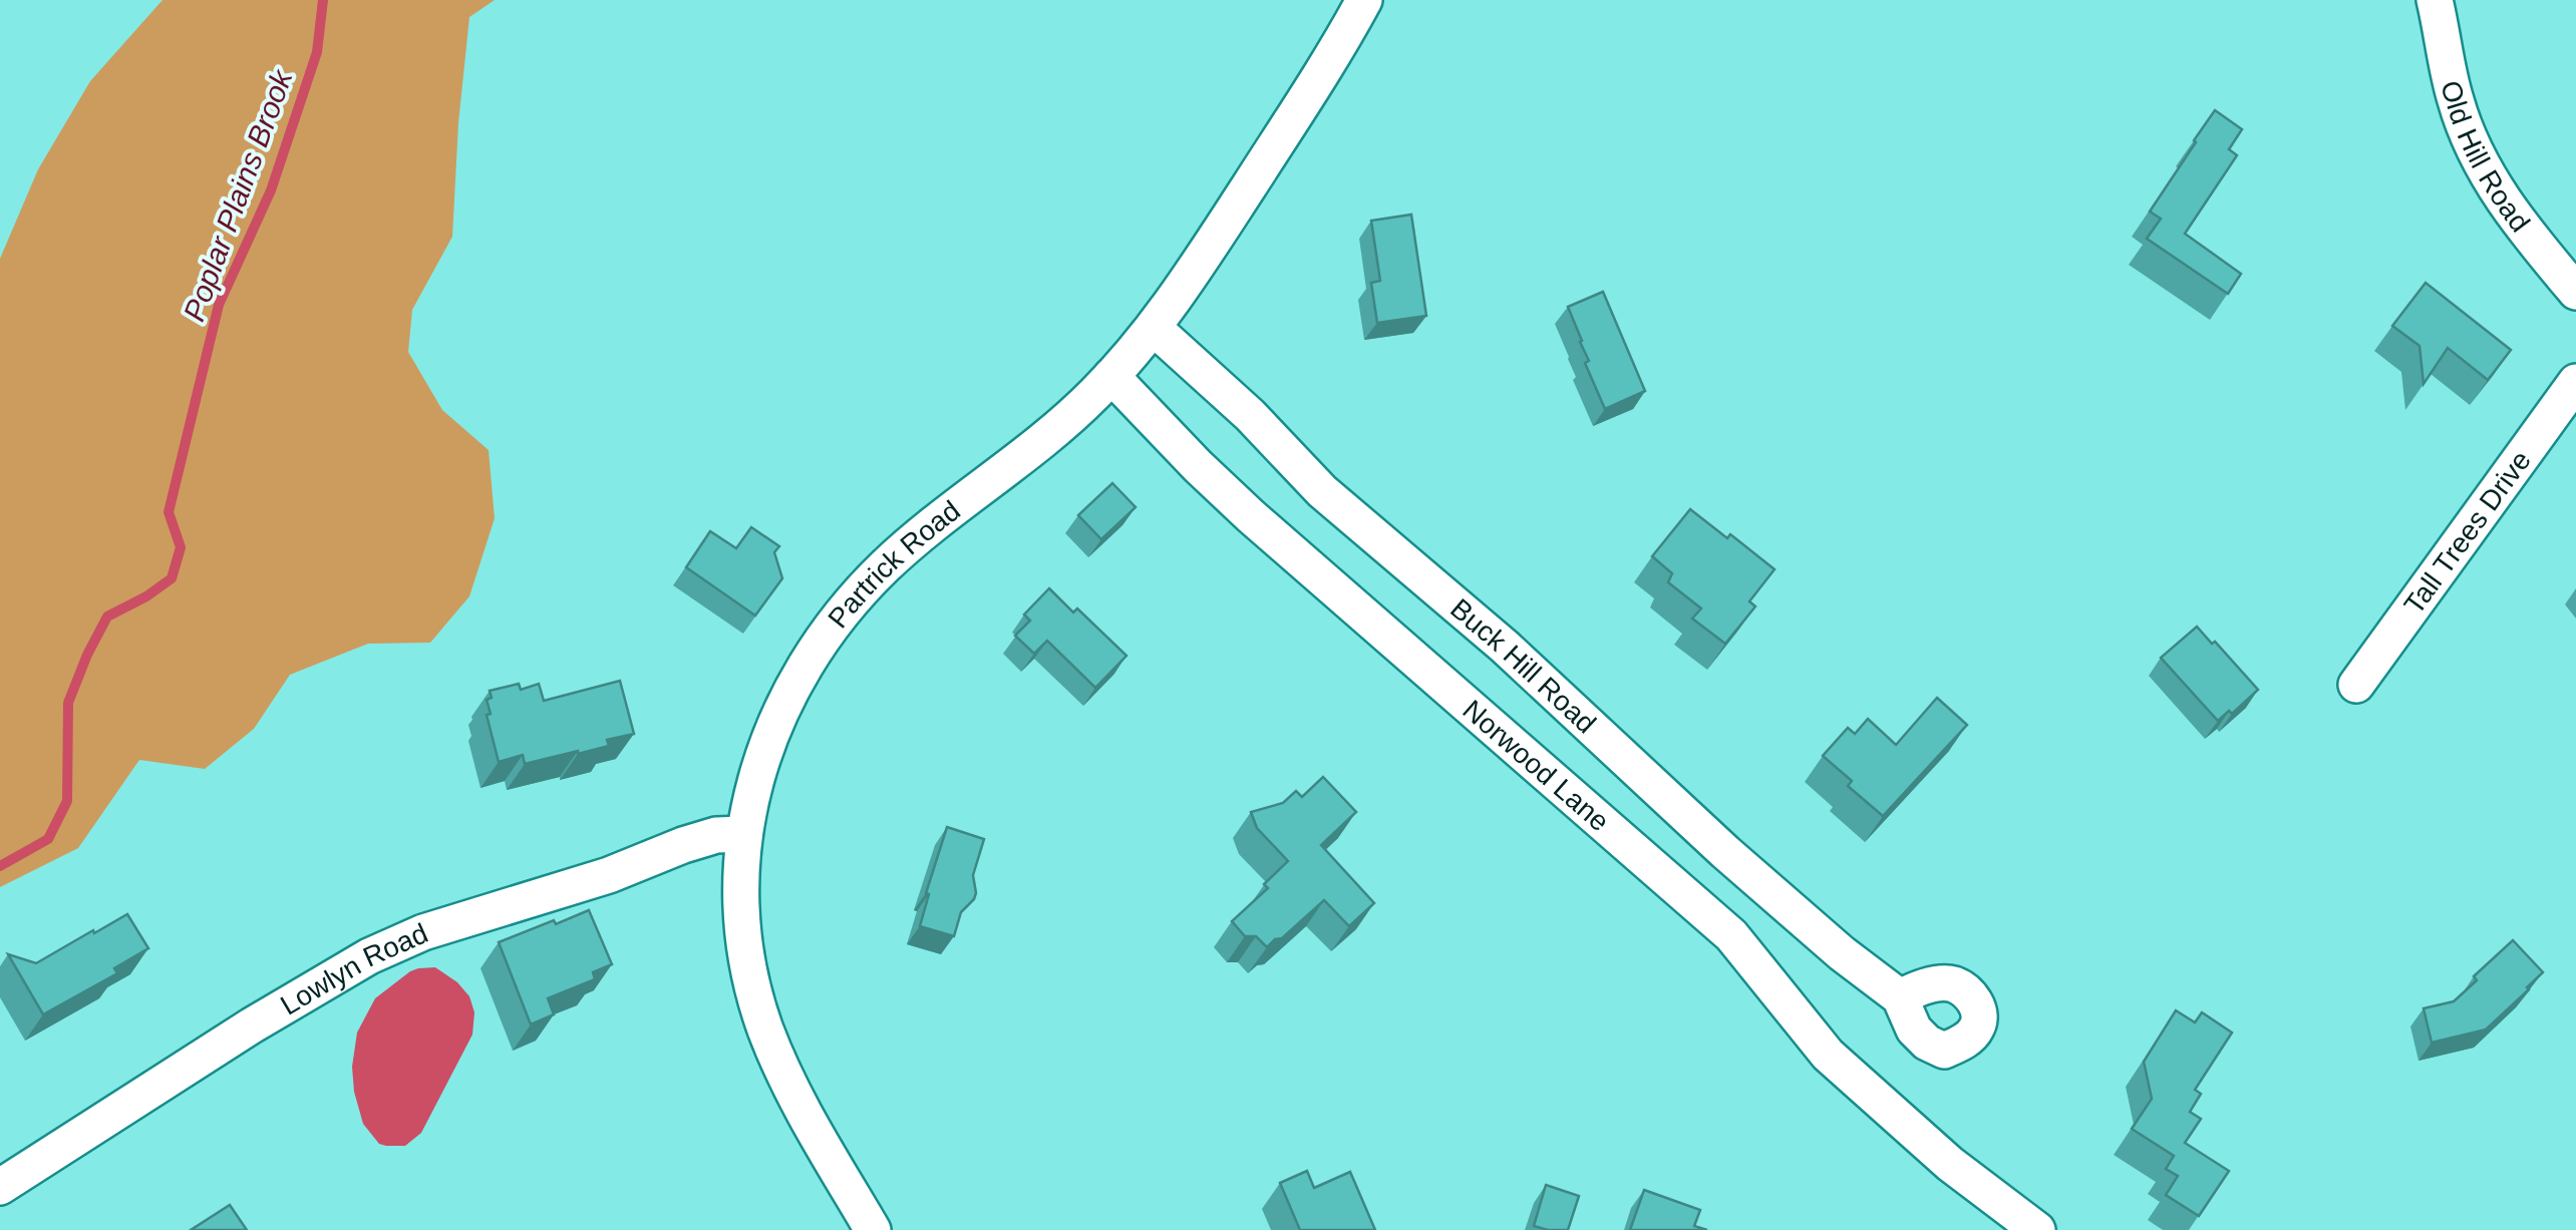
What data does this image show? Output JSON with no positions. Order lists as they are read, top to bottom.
{
  "streets": {
    "street": [
      "Old Hill Road",
      "Tall Trees Drive",
      "Partrick Road",
      "Buck Hill Road",
      "Norwood Lane",
      "Lowlyn Road"
    ]
  },
  "crossings": [
    ["Partrick Road", "Buck Hill Road"],
    ["Partrick Road", "Norwood Lane"],
    ["Partrick Road", "Lowlyn Road"]
  ],
  "water": ["Poplar Plains Brook"]
}
